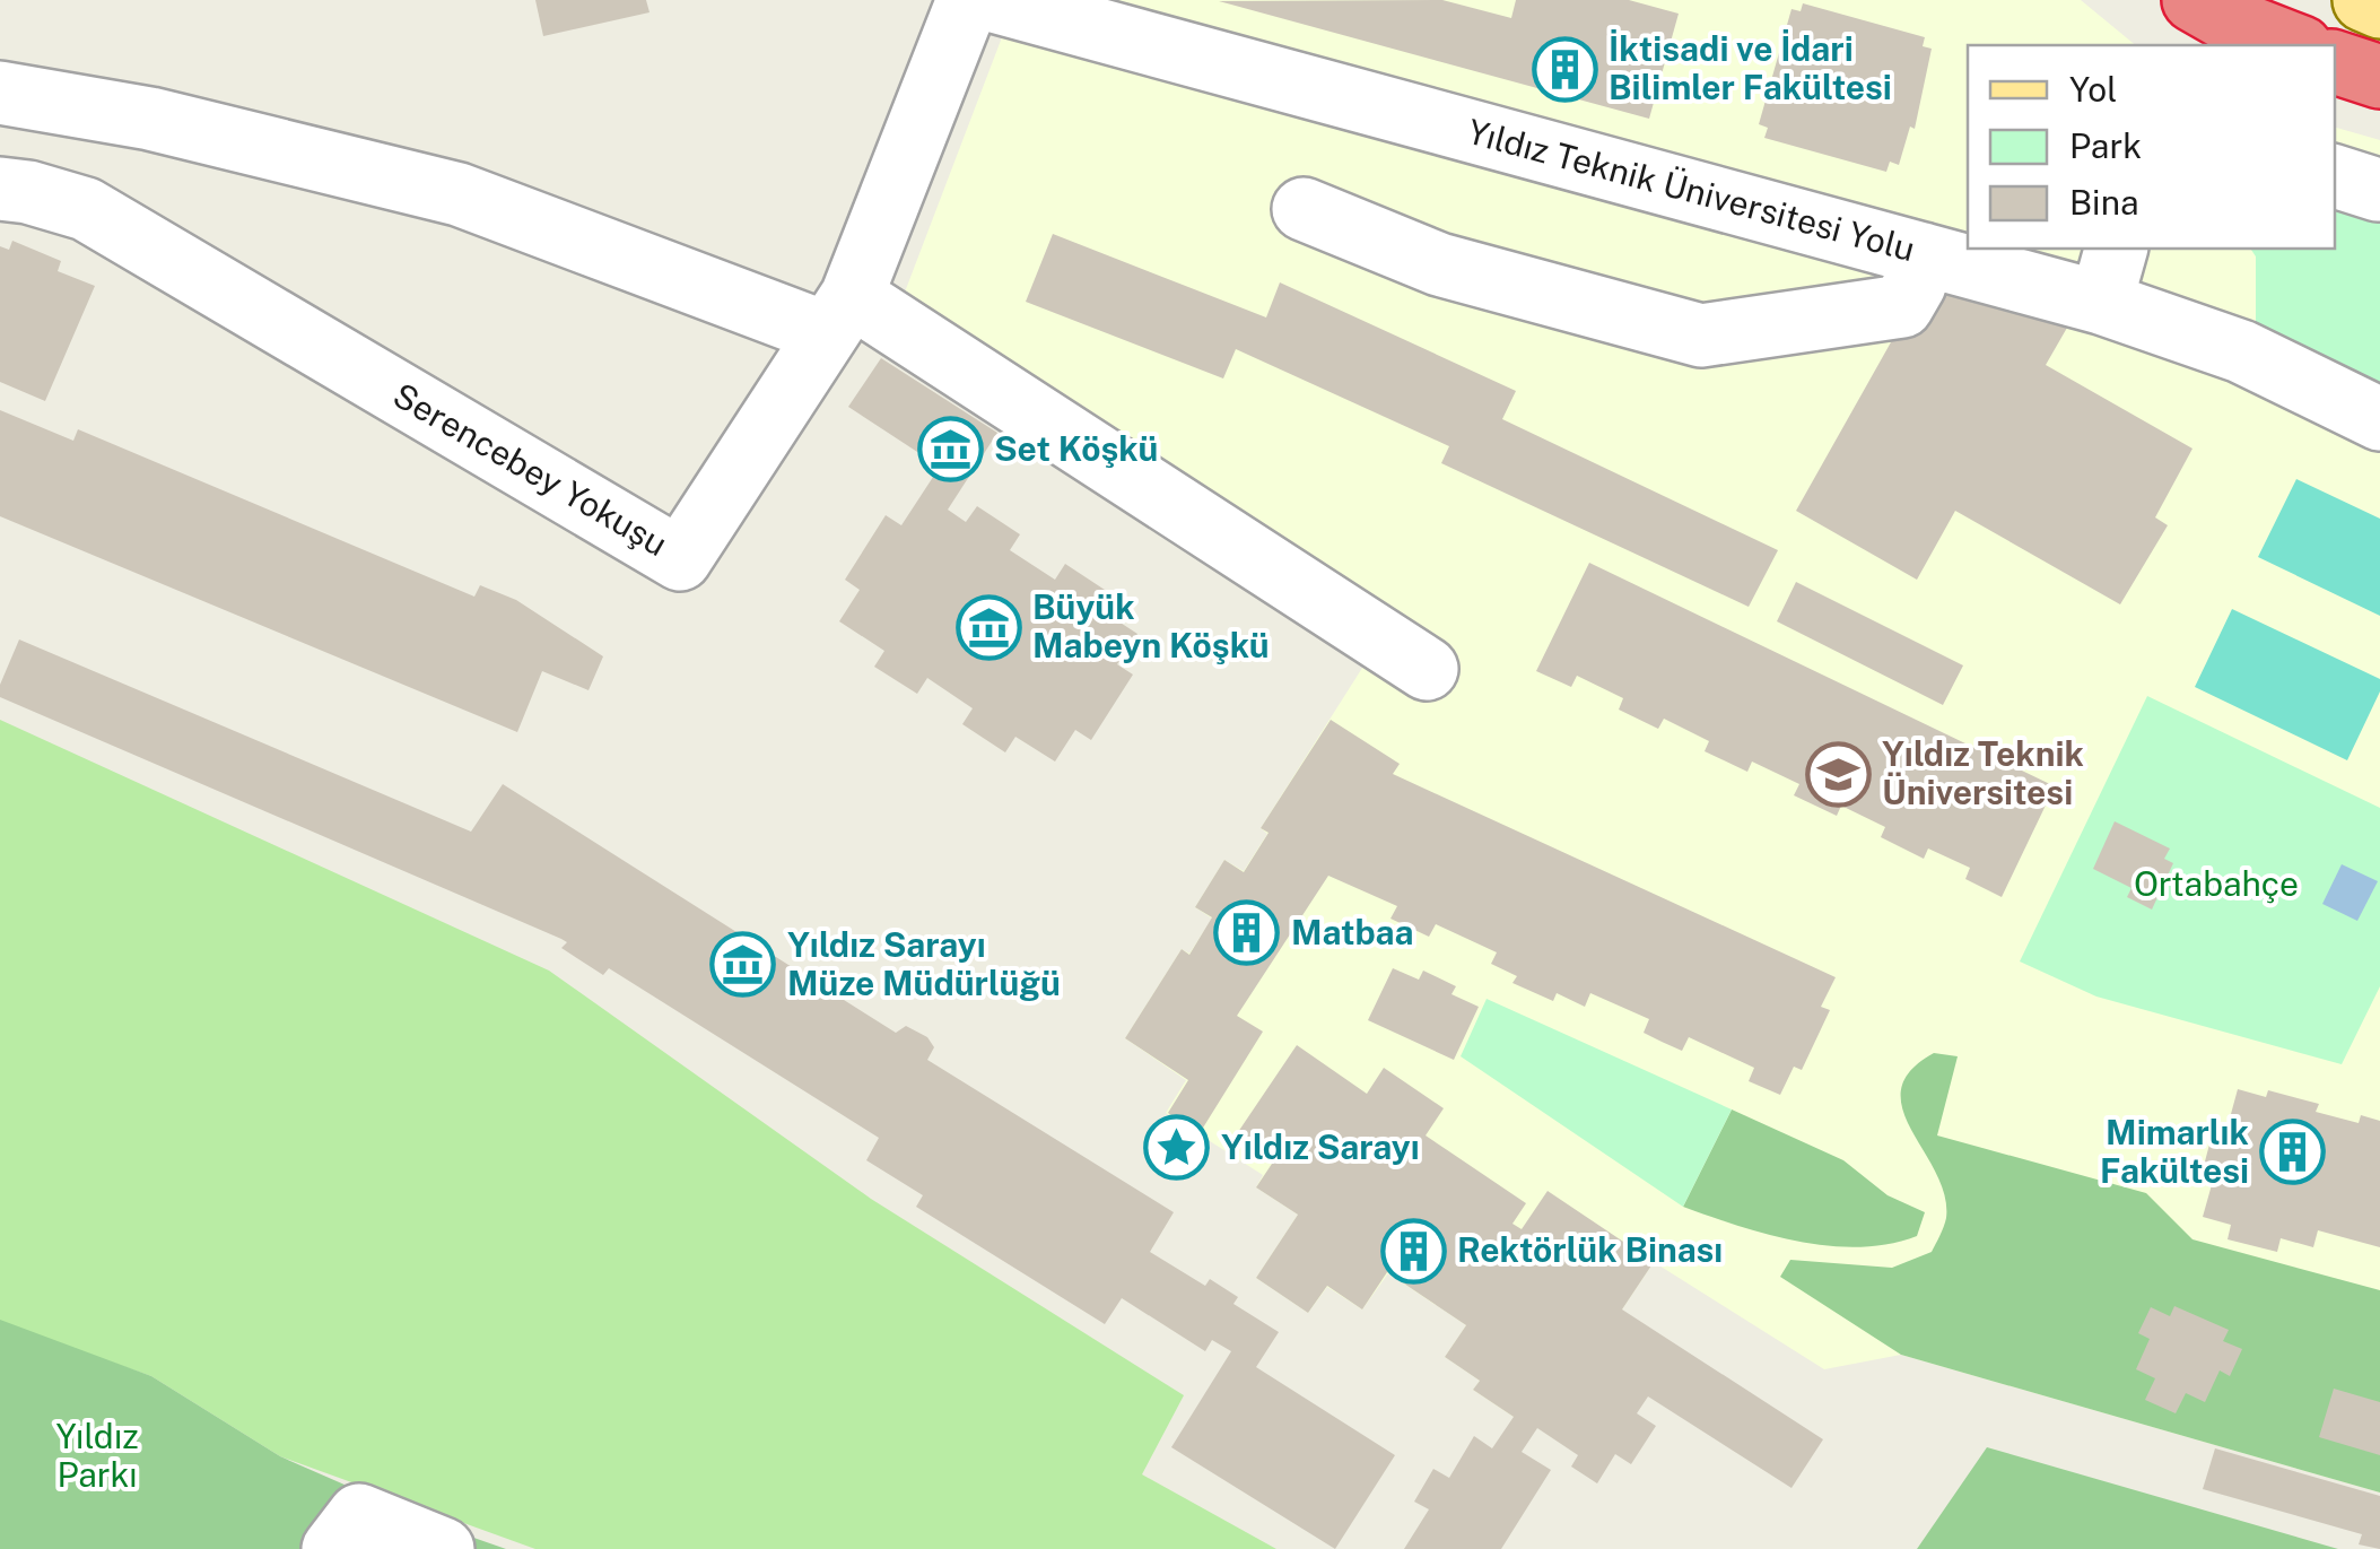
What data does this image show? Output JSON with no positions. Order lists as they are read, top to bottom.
{
  "streets": {
    "street": ["Yıldız Teknik Üniversitesi Yolu", "Serencebey Yokuşu"]
  },
  "parks": ["Ortabahçe", "Yıldız Parkı"],
  "places": {
    "building": [
      "İktisadi ve İdari Bilimler Fakültesi",
      "Matbaa",
      "Mimarlık Fakültesi",
      "Rektörlük Binası"
    ],
    "museum": ["Set Köşkü", "Büyük Mabeyn Köşkü", "Yıldız Sarayı Müze Müdürlüğü"],
    "school or university": ["Yıldız Teknik Üniversitesi"],
    "place": ["Yıldız Sarayı"]
  },
  "legend": ["Yol", "Park", "Bina"]
}
